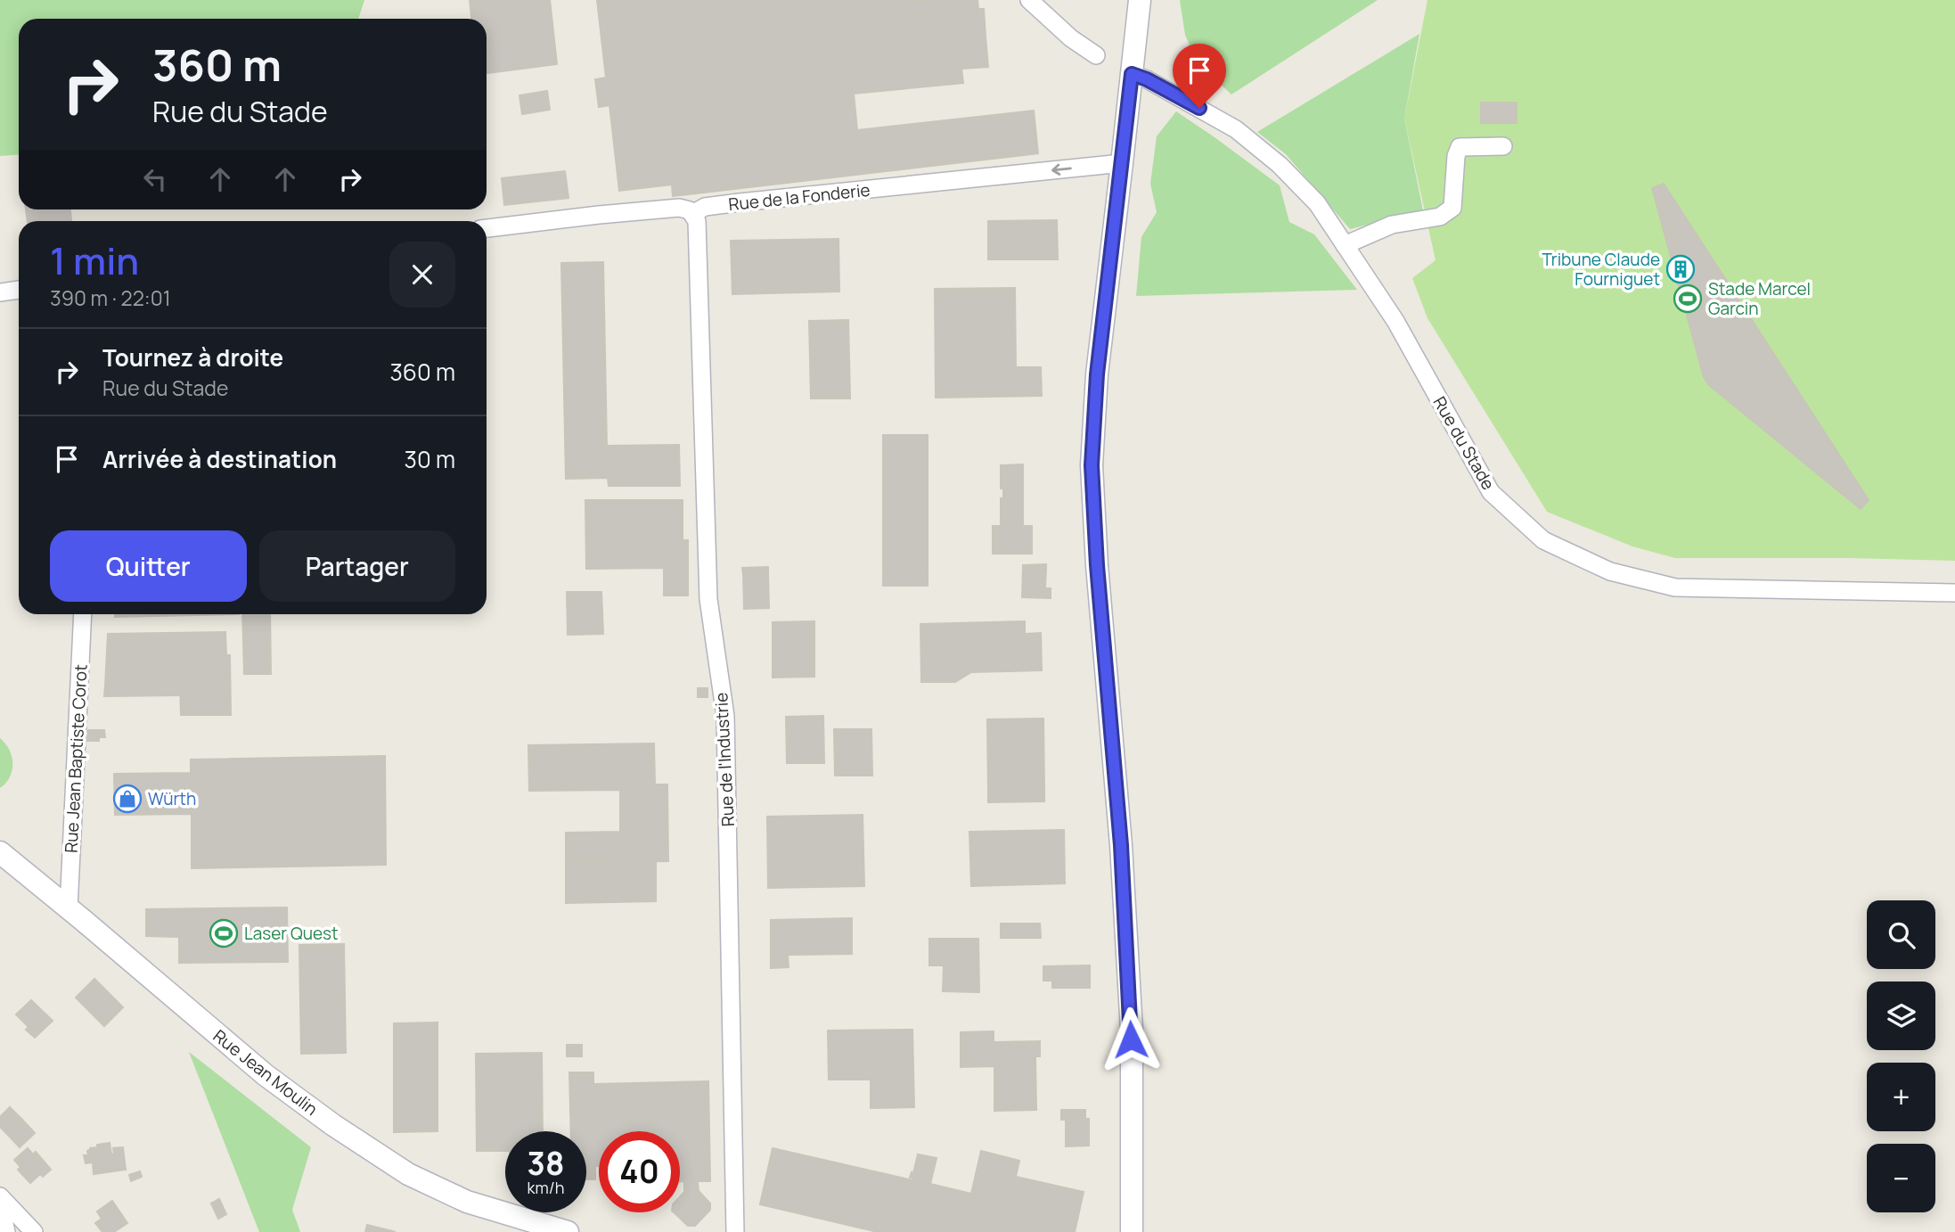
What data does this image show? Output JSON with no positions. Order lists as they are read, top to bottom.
{
  "streets": {
    "street": [
      "Rue de la Fonderie",
      "Rue du Stade",
      "Rue Jean Baptiste Corot",
      "Rue de l'Industrie",
      "Rue Jean Moulin"
    ]
  },
  "crossings": [
    ["Rue de la Fonderie", "Rue de l'Industrie"],
    ["Rue Jean Baptiste Corot", "Rue Jean Moulin"]
  ],
  "one_way": ["Rue de la Fonderie"],
  "places": {
    "building": ["Tribune Claude Fourniguet"],
    "sports": ["Stade Marcel Garcin", "Laser Quest"],
    "shop": ["Würth"]
  },
  "page": {
    "turn": ["360 m", "Rue du Stade"],
    "heading": ["1 min", "390 m · 22:01"],
    "list": [
      {
        "name": "Tournez à droite",
        "note": "Rue du Stade",
        "value": "360 m"
      },
      {
        "name": "Arrivée à destination",
        "value": "30 m"
      }
    ],
    "buttons": ["Quitter", "Partager"],
    "map_buttons": ["+", "−"],
    "speed": "38 km/h",
    "limit": "40"
  }
}
